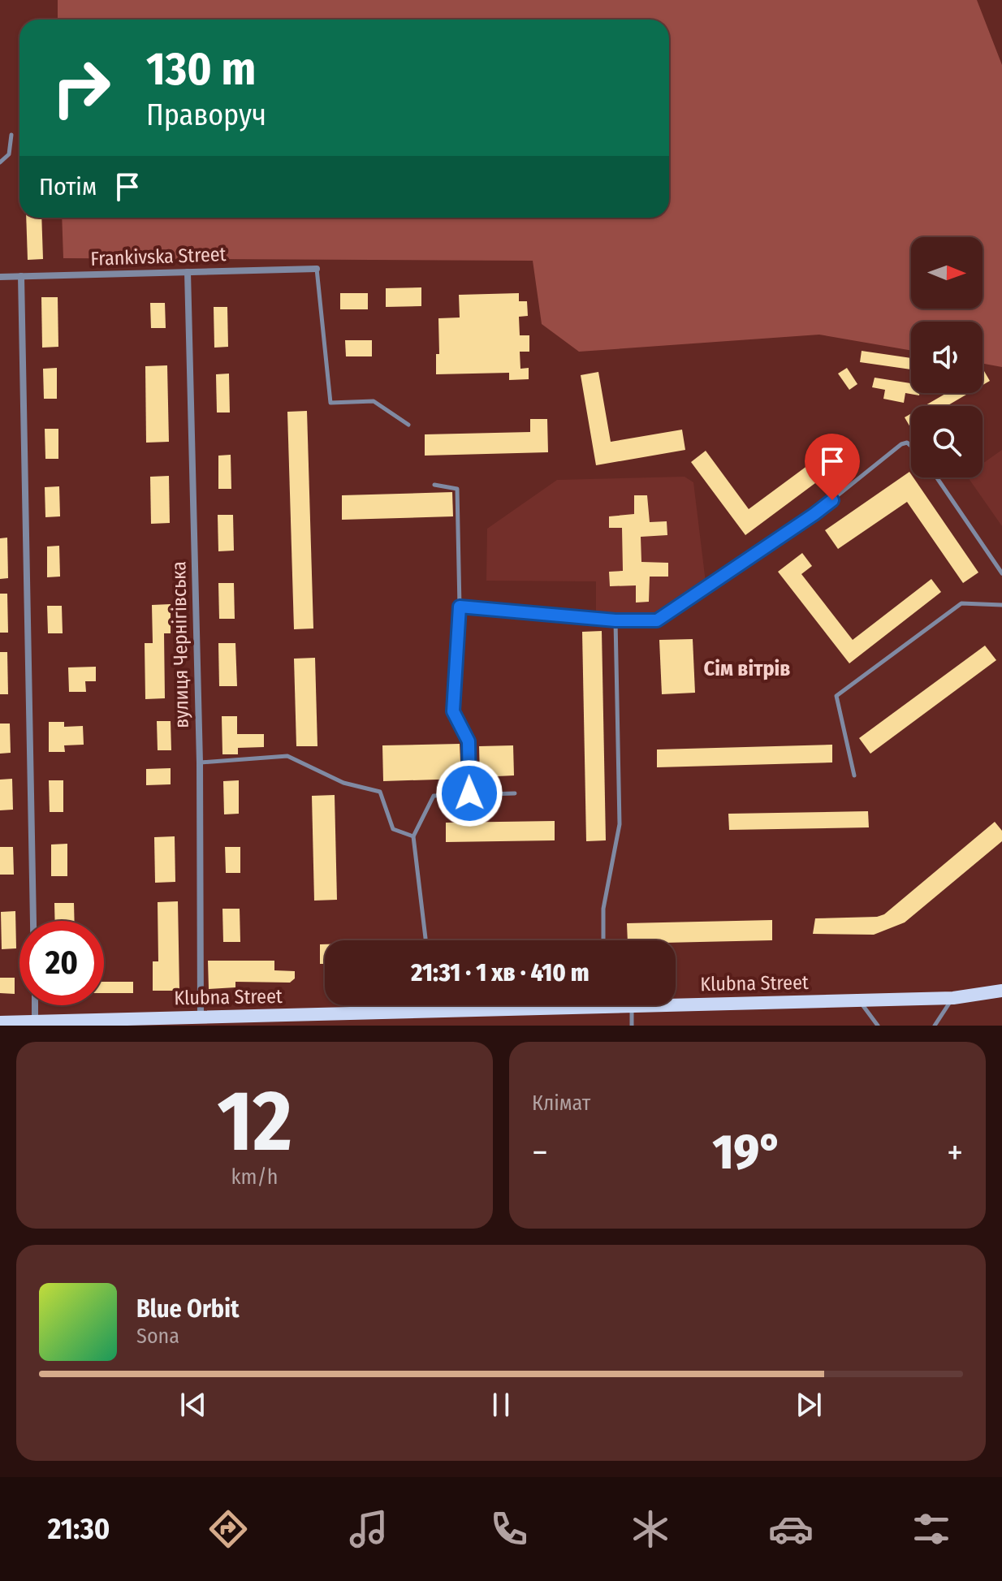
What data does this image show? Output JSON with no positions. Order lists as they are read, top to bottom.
{
  "streets": {
    "main road": ["Klubna Street"],
    "street": ["Frankivska Street", "вулиця Чернігівська"]
  },
  "crossings": [
    ["Frankivska Street", "вулиця Чернігівська"],
    ["вулиця Чернігівська", "Klubna Street"]
  ],
  "districts": ["Сім вітрів"],
  "north": "right",
  "page": {
    "turn": ["130 m", "Праворуч"],
    "then": "Потім",
    "limit": "20",
    "trip": "21:31 · 1 хв · 410 m",
    "tile": [
      ["12", "km/h"],
      "Клімат"
    ],
    "heat": ["−", "19°", "+"],
    "song": ["Blue Orbit", "Sona"],
    "tabs": "21:30"
  }
}
